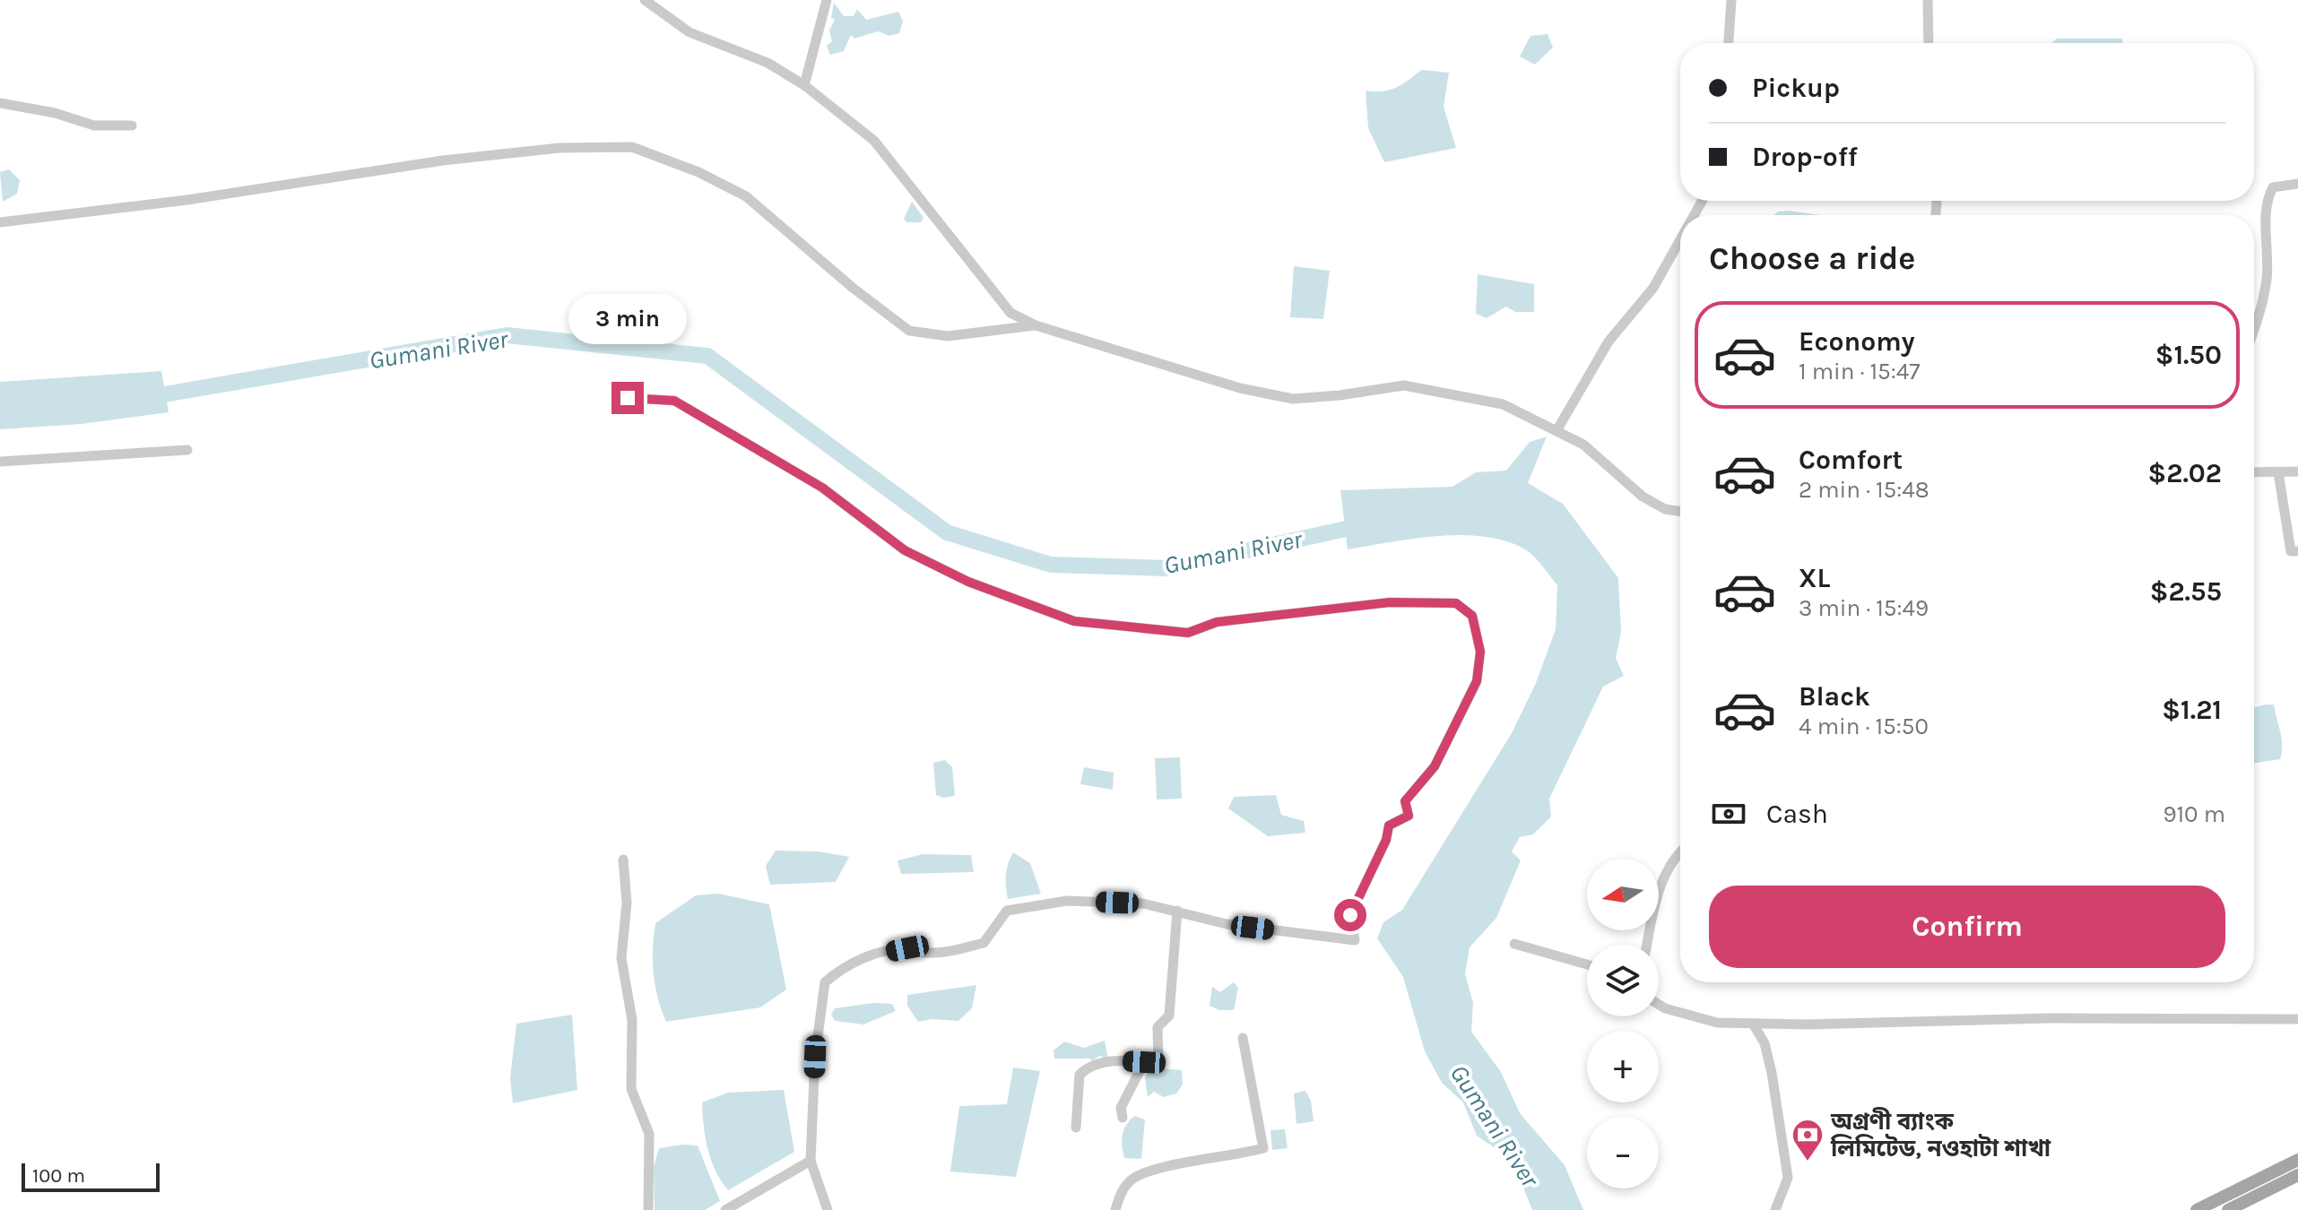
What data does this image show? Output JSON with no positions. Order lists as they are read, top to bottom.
{
  "water": ["Gumani River"],
  "places": {
    "bank": ["অগ্রণী ব্যাংক লিমিটেড, নওহাটা শাখা"]
  },
  "scale_bar": "100 m",
  "north": "left",
  "page": {
    "banner": ["Pickup", "Drop-off"],
    "heading": "Choose a ride",
    "bubble": "3 min",
    "list": [
      {
        "name": "Economy",
        "note": "1 min · 15:47",
        "value": "$1.50"
      },
      {
        "name": "Comfort",
        "note": "2 min · 15:48",
        "value": "$2.02"
      },
      {
        "name": "XL",
        "note": "3 min · 15:49",
        "value": "$2.55"
      },
      {
        "name": "Black",
        "note": "4 min · 15:50",
        "value": "$1.21"
      }
    ],
    "pay": ["Cash", "910 m"],
    "map_buttons": ["+", "−"],
    "buttons": "Confirm",
    "scale": "100 m"
  }
}
